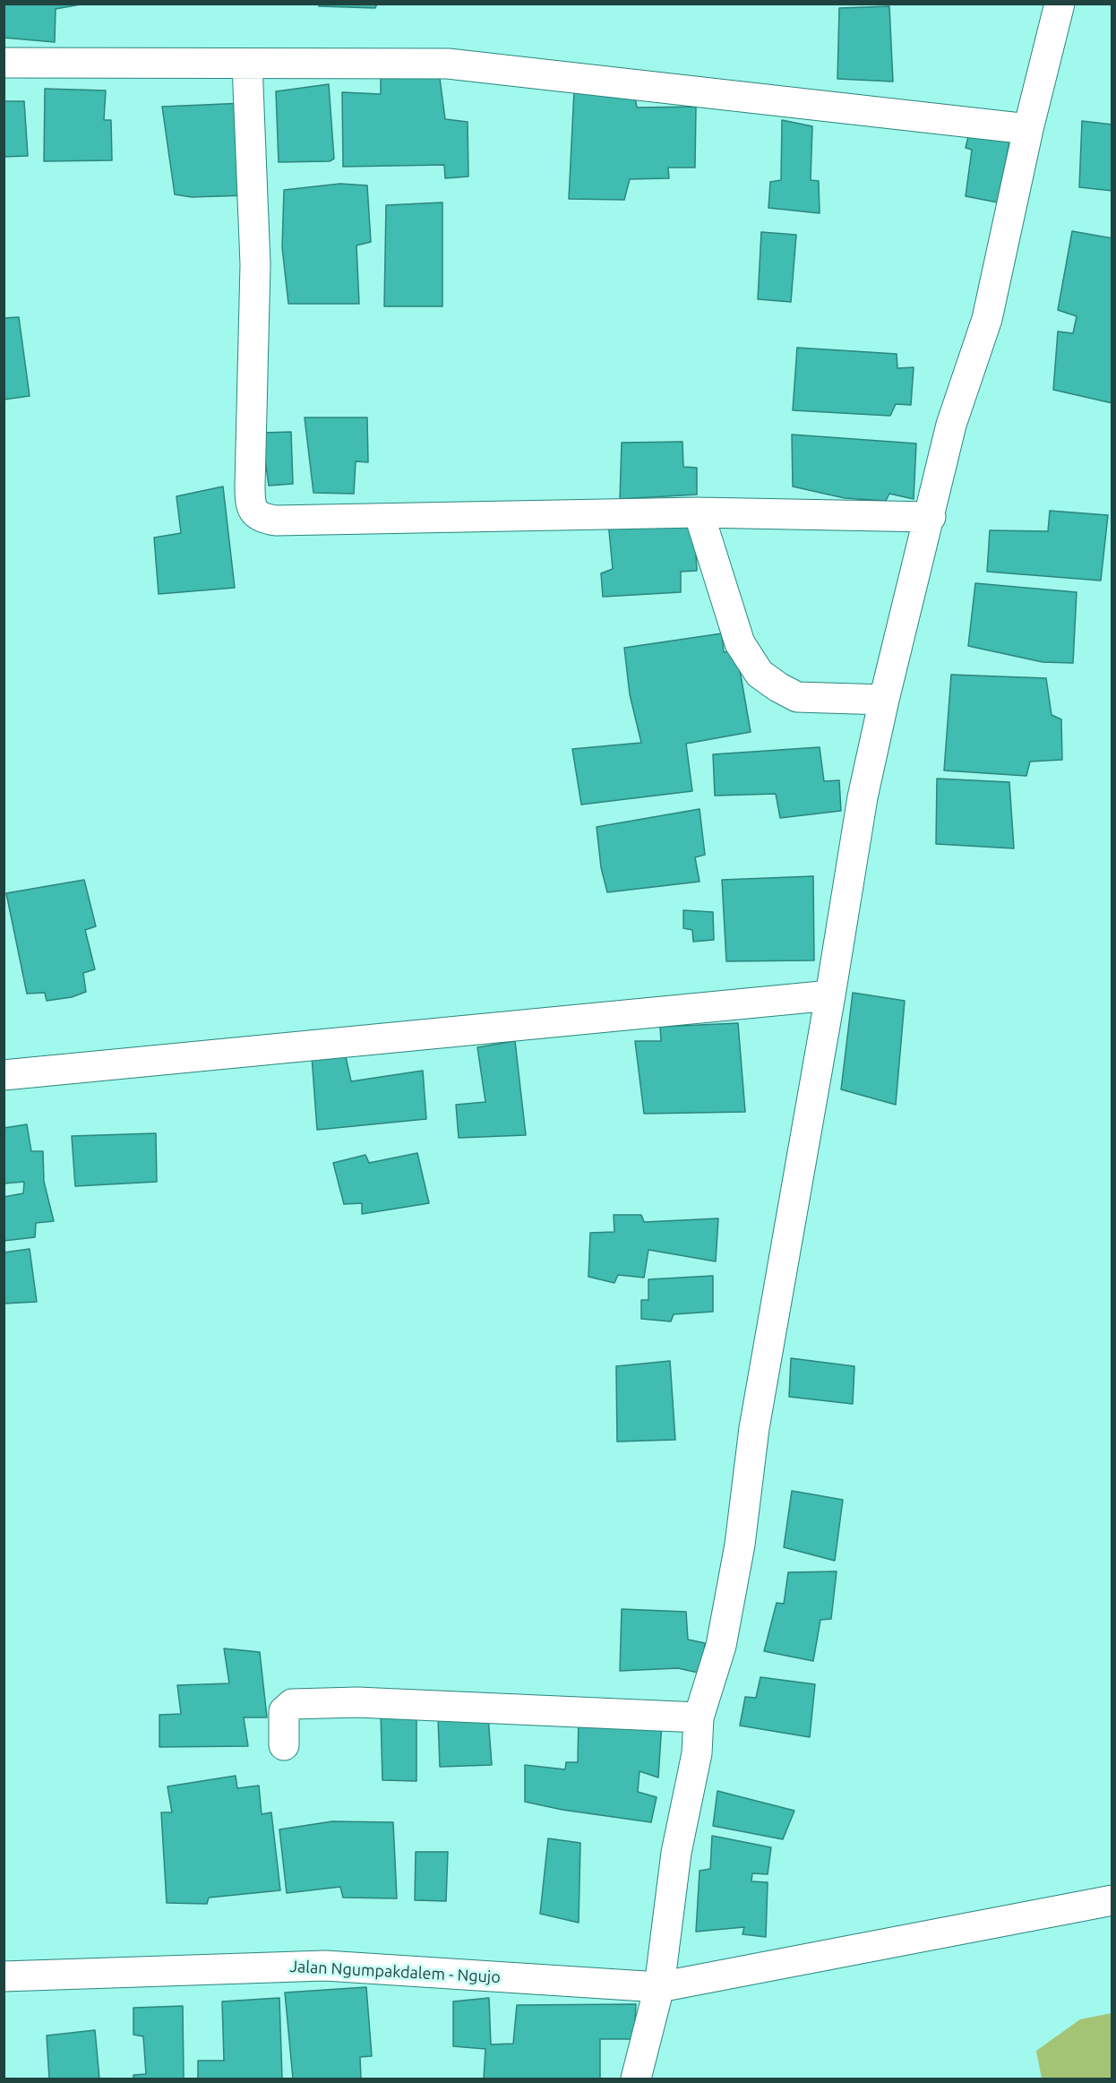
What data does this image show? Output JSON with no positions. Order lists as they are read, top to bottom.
{
  "streets": {
    "street": ["Jalan Ngumpakdalem - Ngujo"]
  }
}
